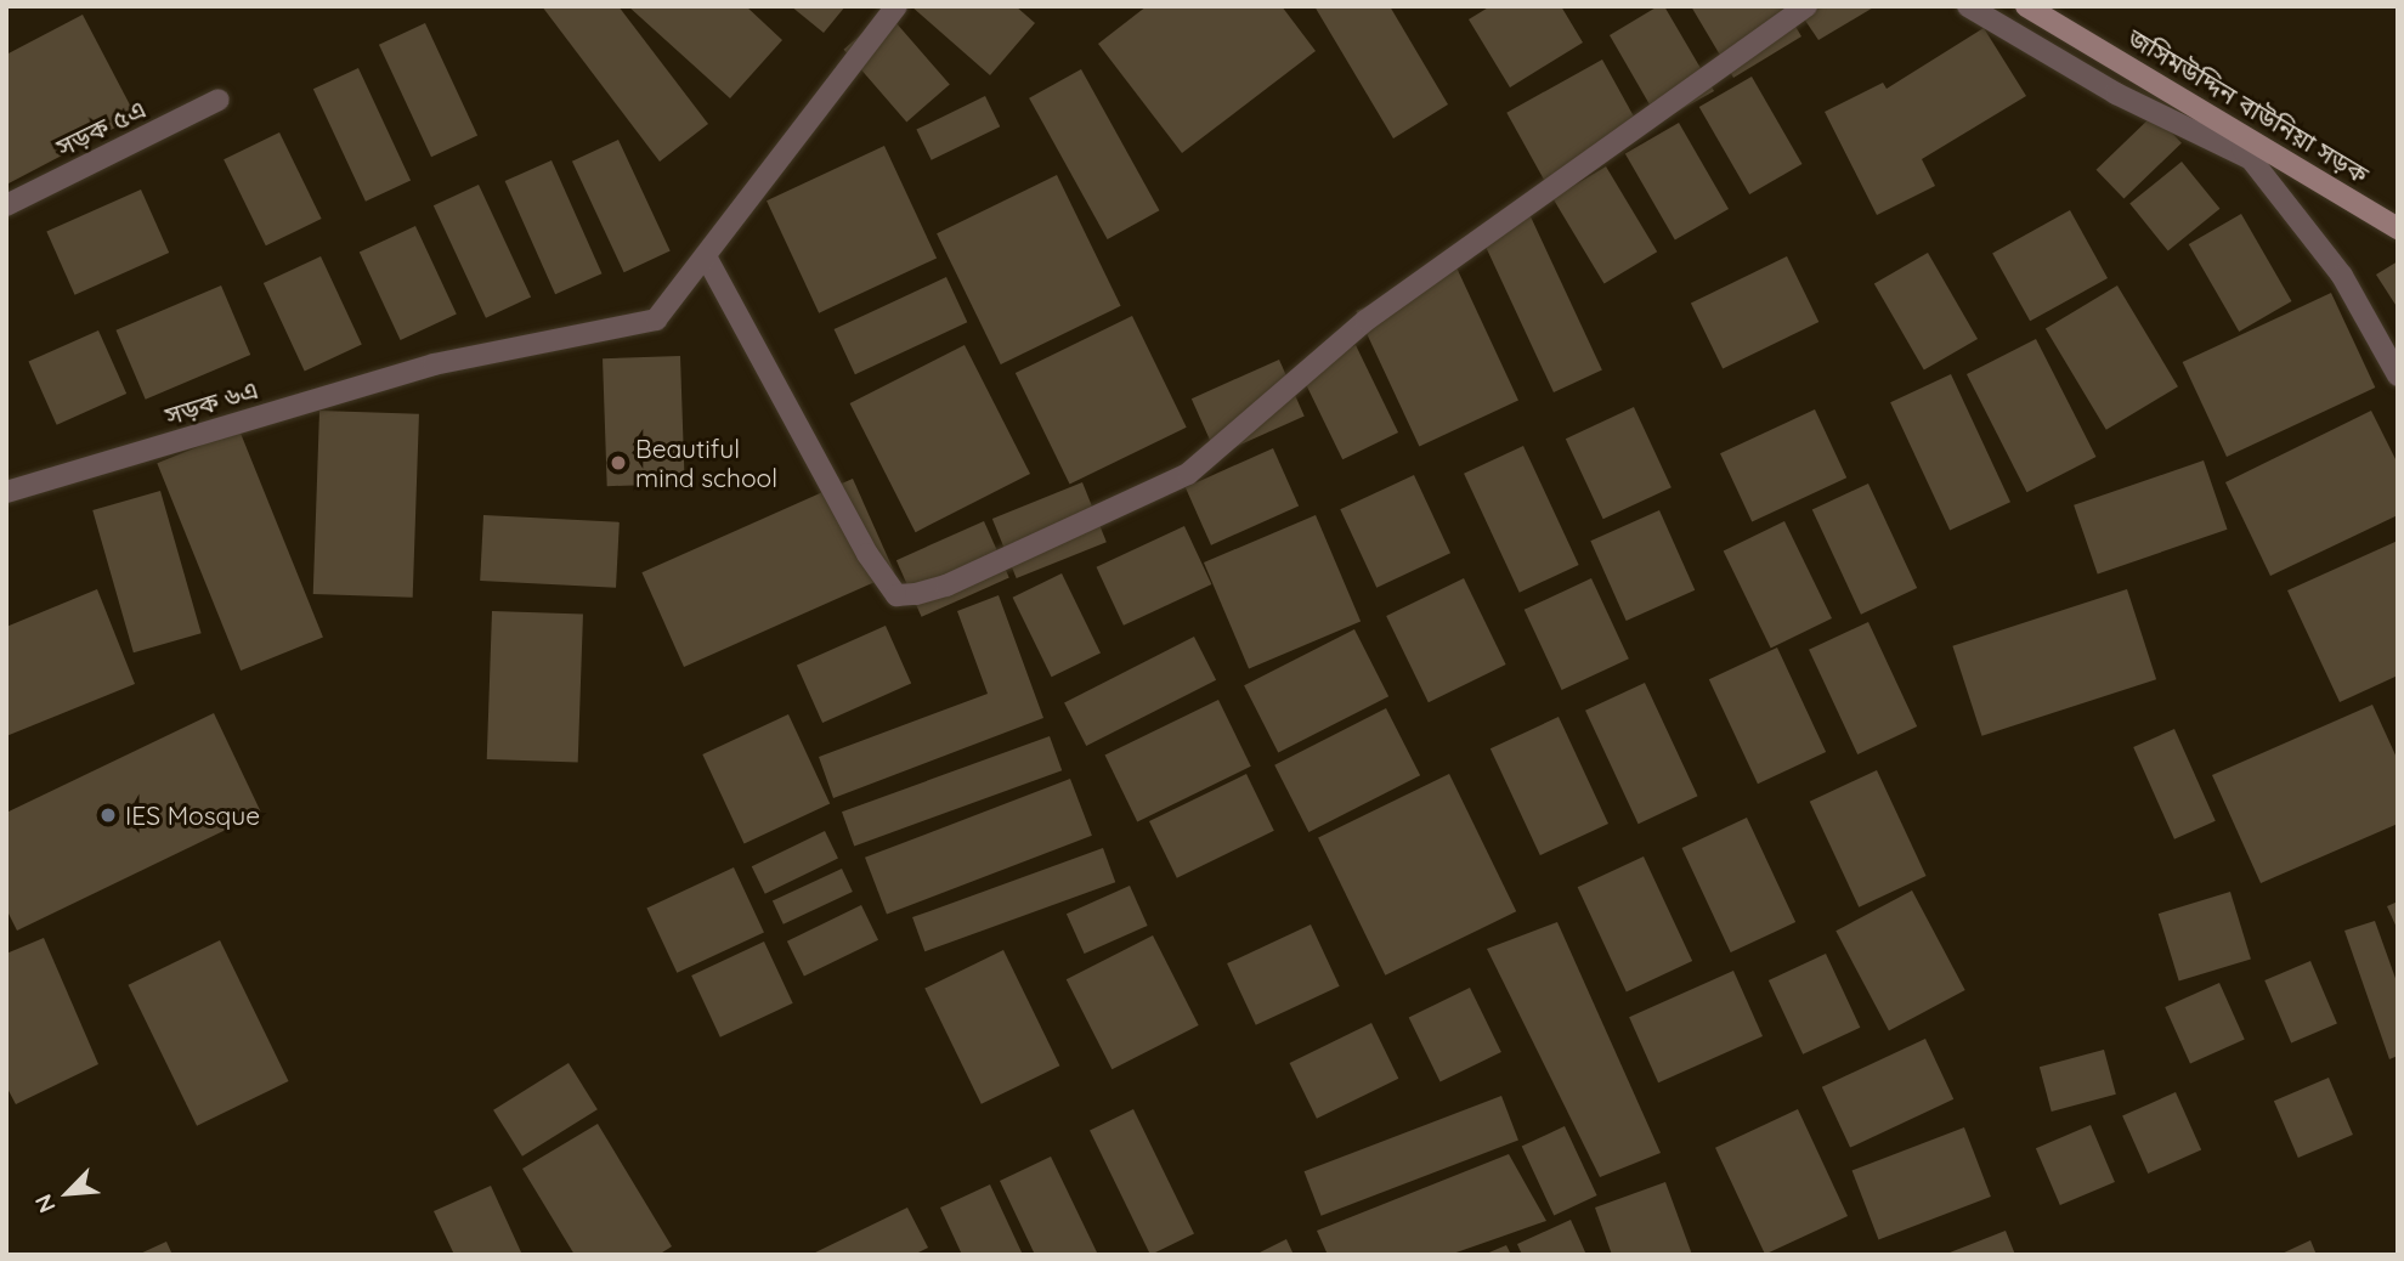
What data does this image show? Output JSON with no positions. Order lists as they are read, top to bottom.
{
  "streets": {
    "street": ["জসিমউদ্দিন বাউনিয়া সড়ক", "সড়ক ৫এ", "সড়ক ৬এ"]
  },
  "places": ["Beautiful mind school", "IES Mosque"],
  "north": "bottom left"
}
